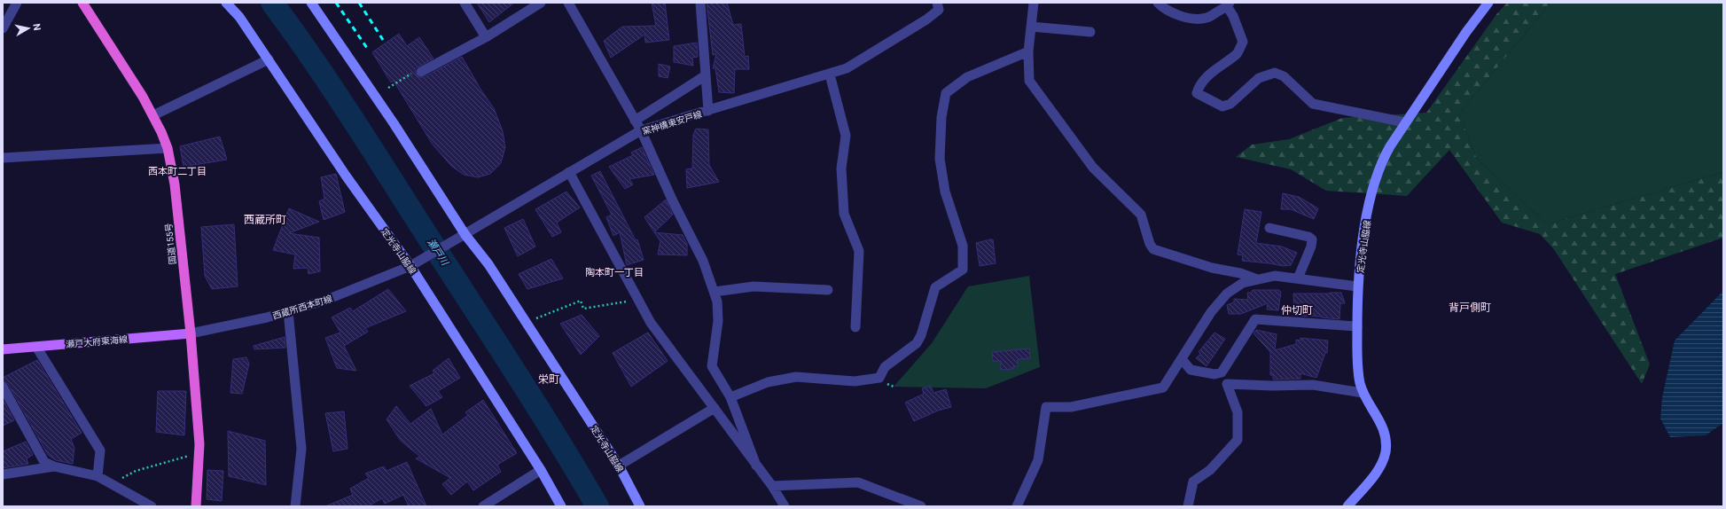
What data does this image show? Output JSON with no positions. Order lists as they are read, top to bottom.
{
  "streets": {
    "highway": ["国道155号"],
    "main road": ["定光寺山脇線", "瀬戸大府東海線"],
    "street": ["窯神橋東安戸線", "西蔵所西本町線"]
  },
  "crossings": [
    ["窯神橋東安戸線", "定光寺山脇線"],
    ["窯神橋東安戸線", "西蔵所西本町線"],
    ["国道155号", "西蔵所西本町線"],
    ["国道155号", "瀬戸大府東海線"],
    ["定光寺山脇線", "西蔵所西本町線"],
    ["西蔵所西本町線", "瀬戸大府東海線"]
  ],
  "districts": [
    "西本町二丁目",
    "西蔵所町",
    "陶本町一丁目",
    "背戸側町",
    "仲切町",
    "栄町"
  ],
  "water": ["瀬戸川"],
  "north": "right"
}
